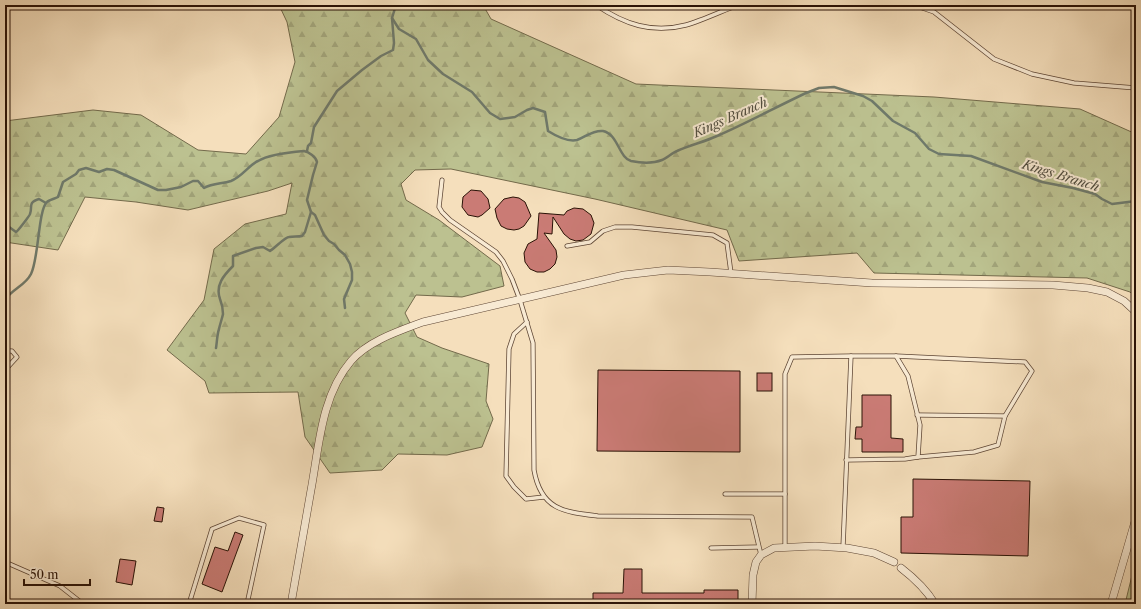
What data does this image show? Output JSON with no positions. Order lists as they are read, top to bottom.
{
  "water": ["Kings Branch"],
  "scale_bar": "50 m"
}
